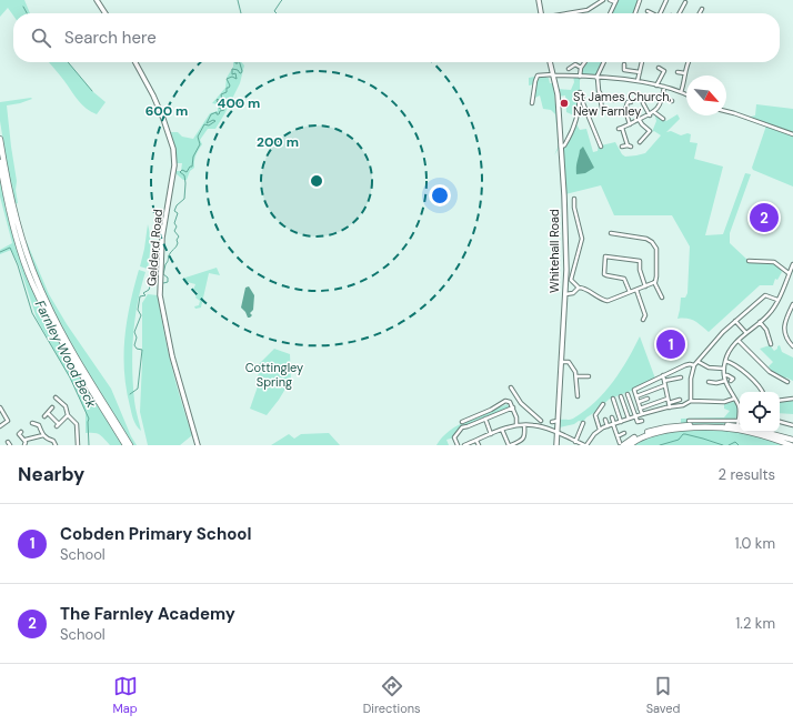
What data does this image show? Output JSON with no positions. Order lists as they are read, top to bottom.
{
  "streets": {
    "main road": ["Gelderd Road", "Whitehall Road"]
  },
  "water": ["Farnley Wood Beck"],
  "parks": ["Cottingley Spring"],
  "places": ["St James Church, New Farnley"],
  "north": "bottom right",
  "page": {
    "search": "Search here",
    "pins": ["2", "1"],
    "heading": ["Nearby", "2 results"],
    "list": [
      {
        "mark": "1",
        "name": "Cobden Primary School",
        "note": "School",
        "value": "1.0 km"
      },
      {
        "mark": "2",
        "name": "The Farnley Academy",
        "note": "School",
        "value": "1.2 km"
      }
    ],
    "nav": ["Map", "Directions", "Saved"]
  },
  "rings": ["400 m", "600 m", "200 m"]
}
